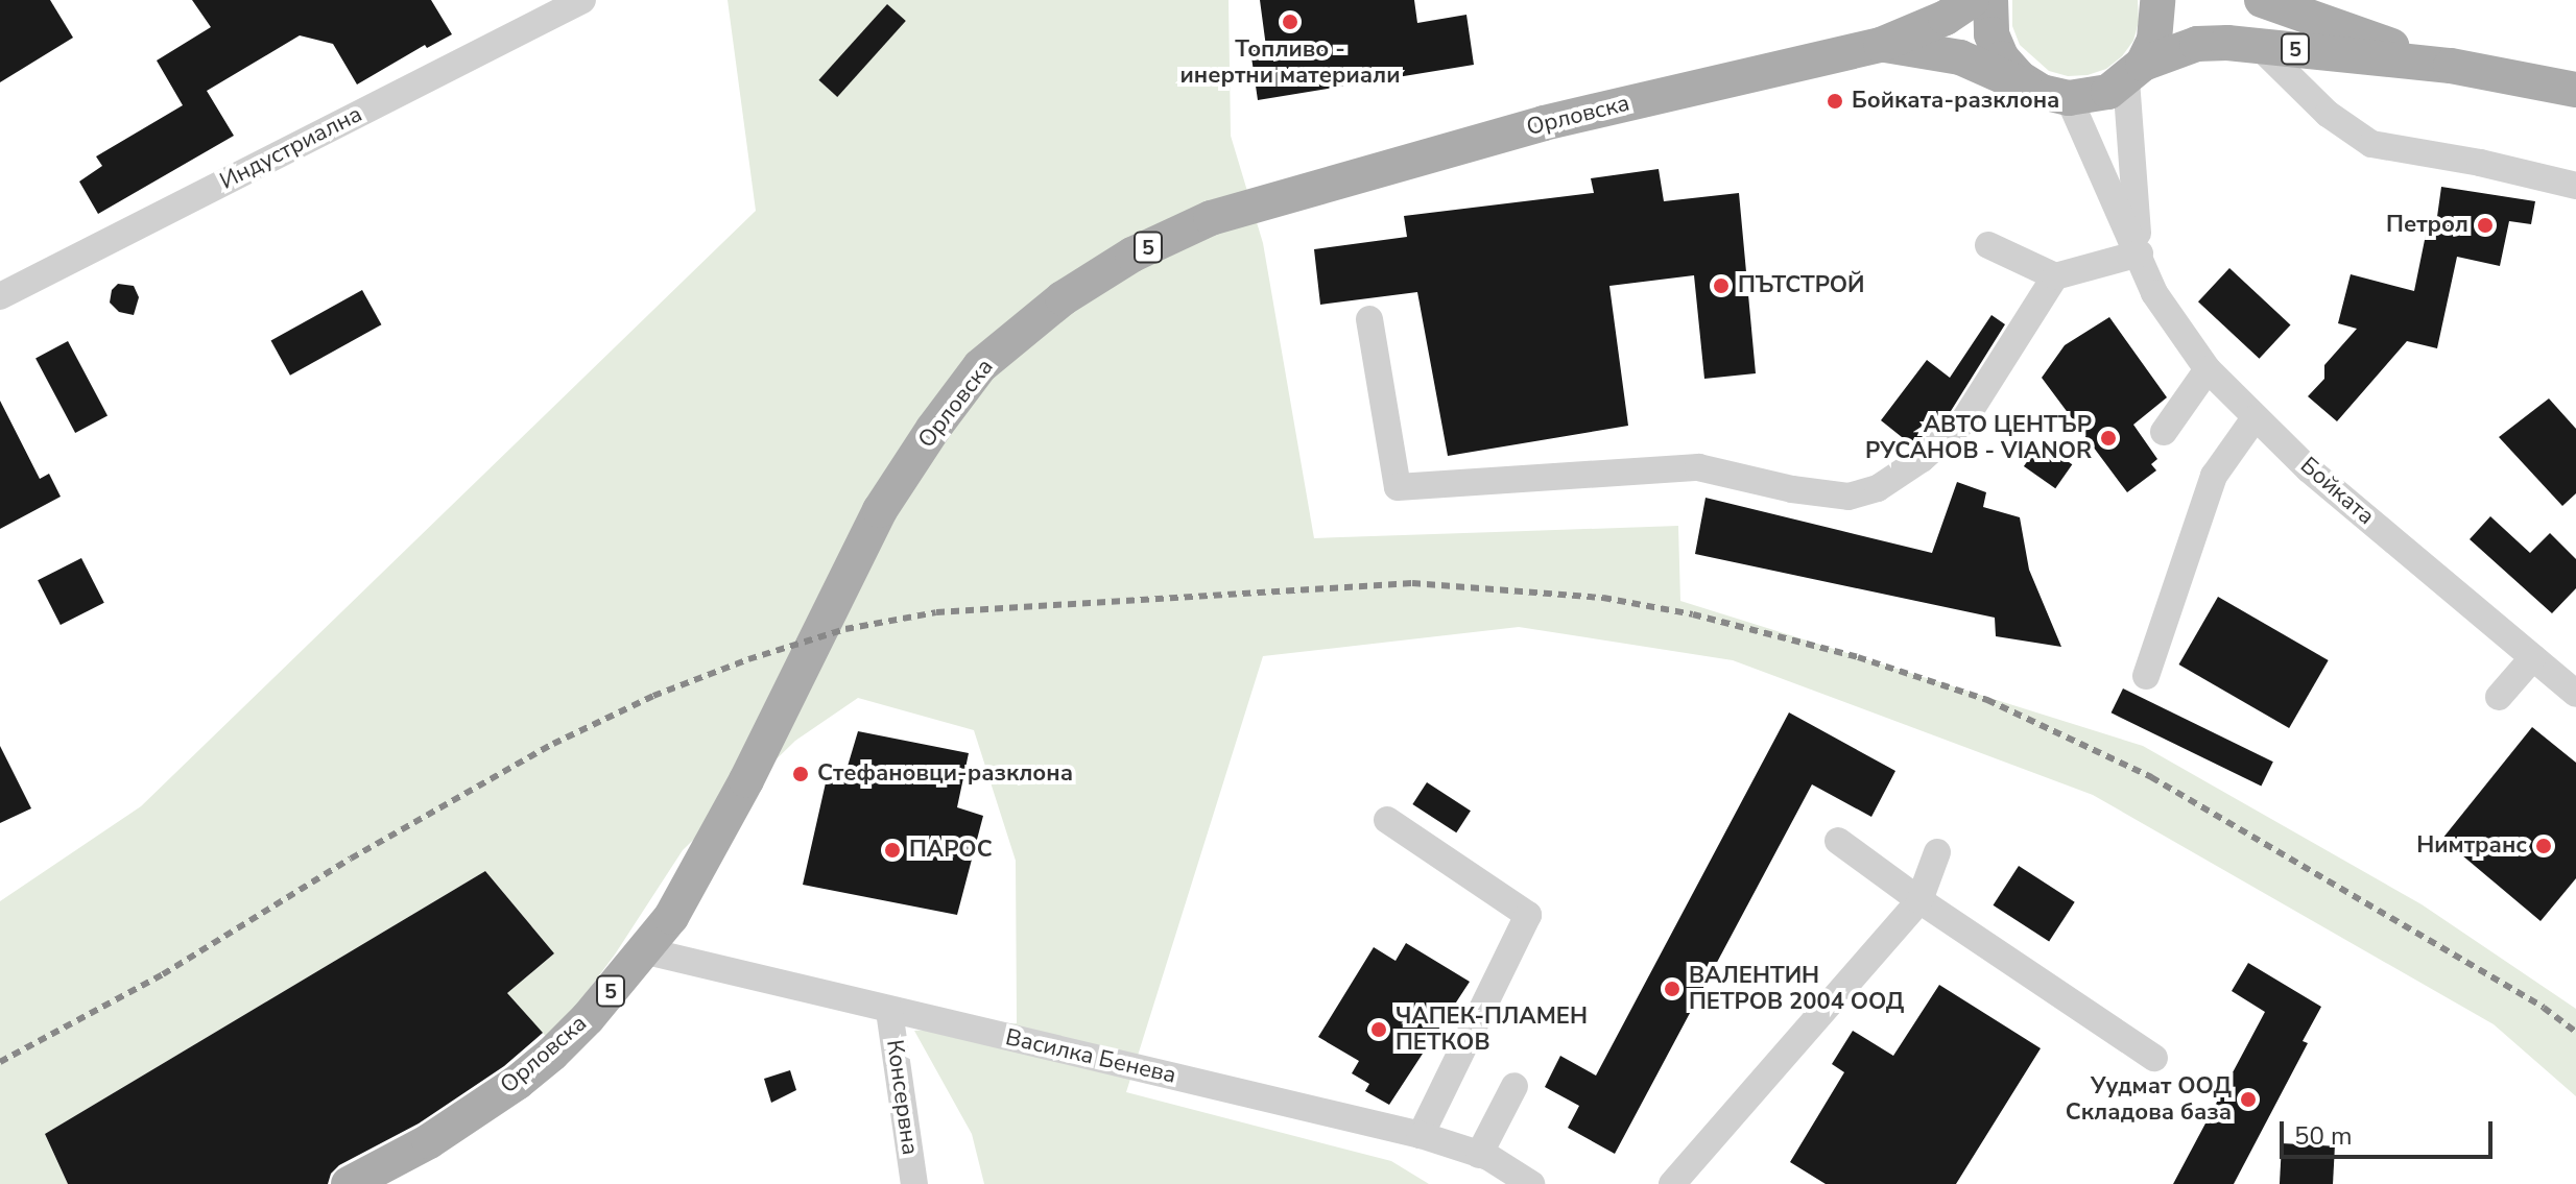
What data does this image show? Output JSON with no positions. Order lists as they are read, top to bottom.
{
  "streets": {
    "main road": ["5", "Орловска"],
    "street": [
      "Индустриална",
      "Бойката",
      "Василка Бенева",
      "Консервна"
    ]
  },
  "crossings": [
    ["5", "Орловска"],
    ["5", "Бойката"],
    ["Орловска", "Бойката"],
    ["Орловска", "Василка Бенева"],
    ["Василка Бенева", "Консервна"]
  ],
  "places": [
    "Топливо - инертни материали",
    "Бойката-разклона",
    "Петрол",
    "ПЪТСТРОЙ",
    "АВТО ЦЕНТЪР РУСАНОВ - VIANOR",
    "Стефановци-разклона",
    "Нимтранс",
    "ПАРОС",
    "ВАЛЕНТИН ПЕТРОВ 2004 ООД",
    "ЧАПЕК-ПЛАМЕН ПЕТКОВ",
    "Уудмат ООД Складова база"
  ],
  "scale_bar": "50 m"
}
